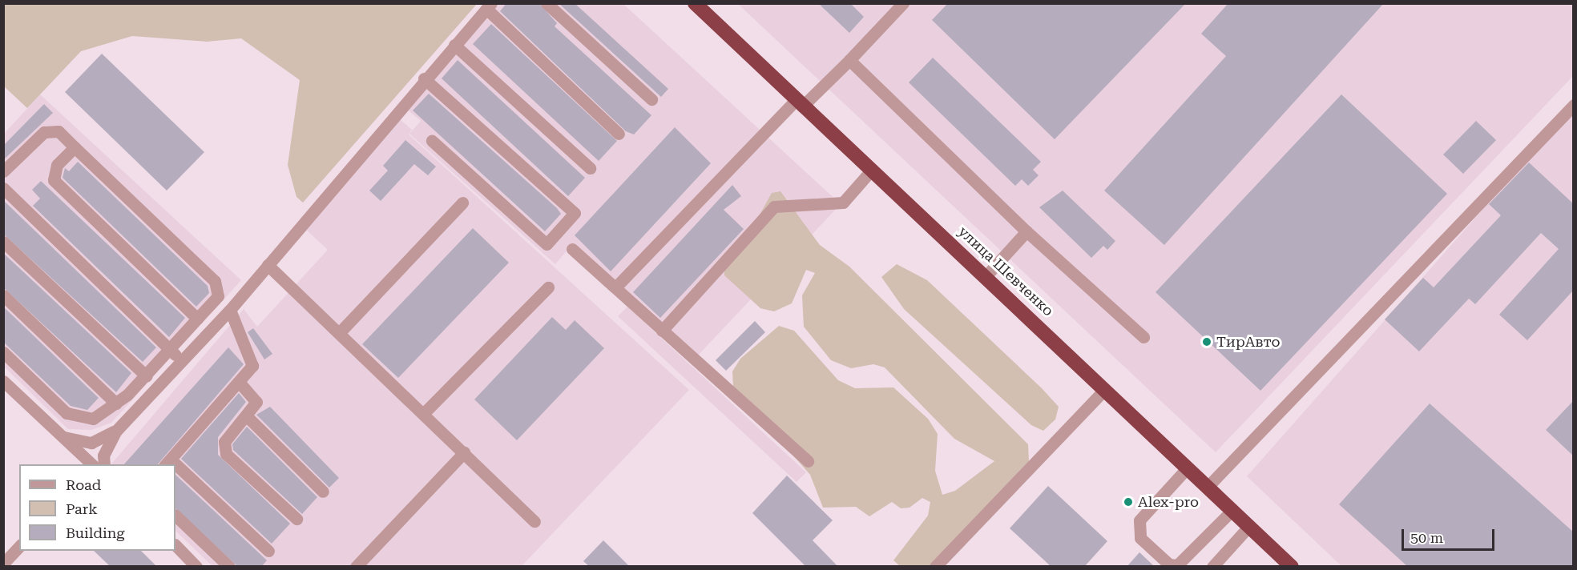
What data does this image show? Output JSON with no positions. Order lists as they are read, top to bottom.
{
  "streets": {
    "highway": ["улица Шевченко"]
  },
  "places": ["ТирАвто", "Alex-pro"],
  "legend": ["Road", "Park", "Building"],
  "scale_bar": "50 m"
}
